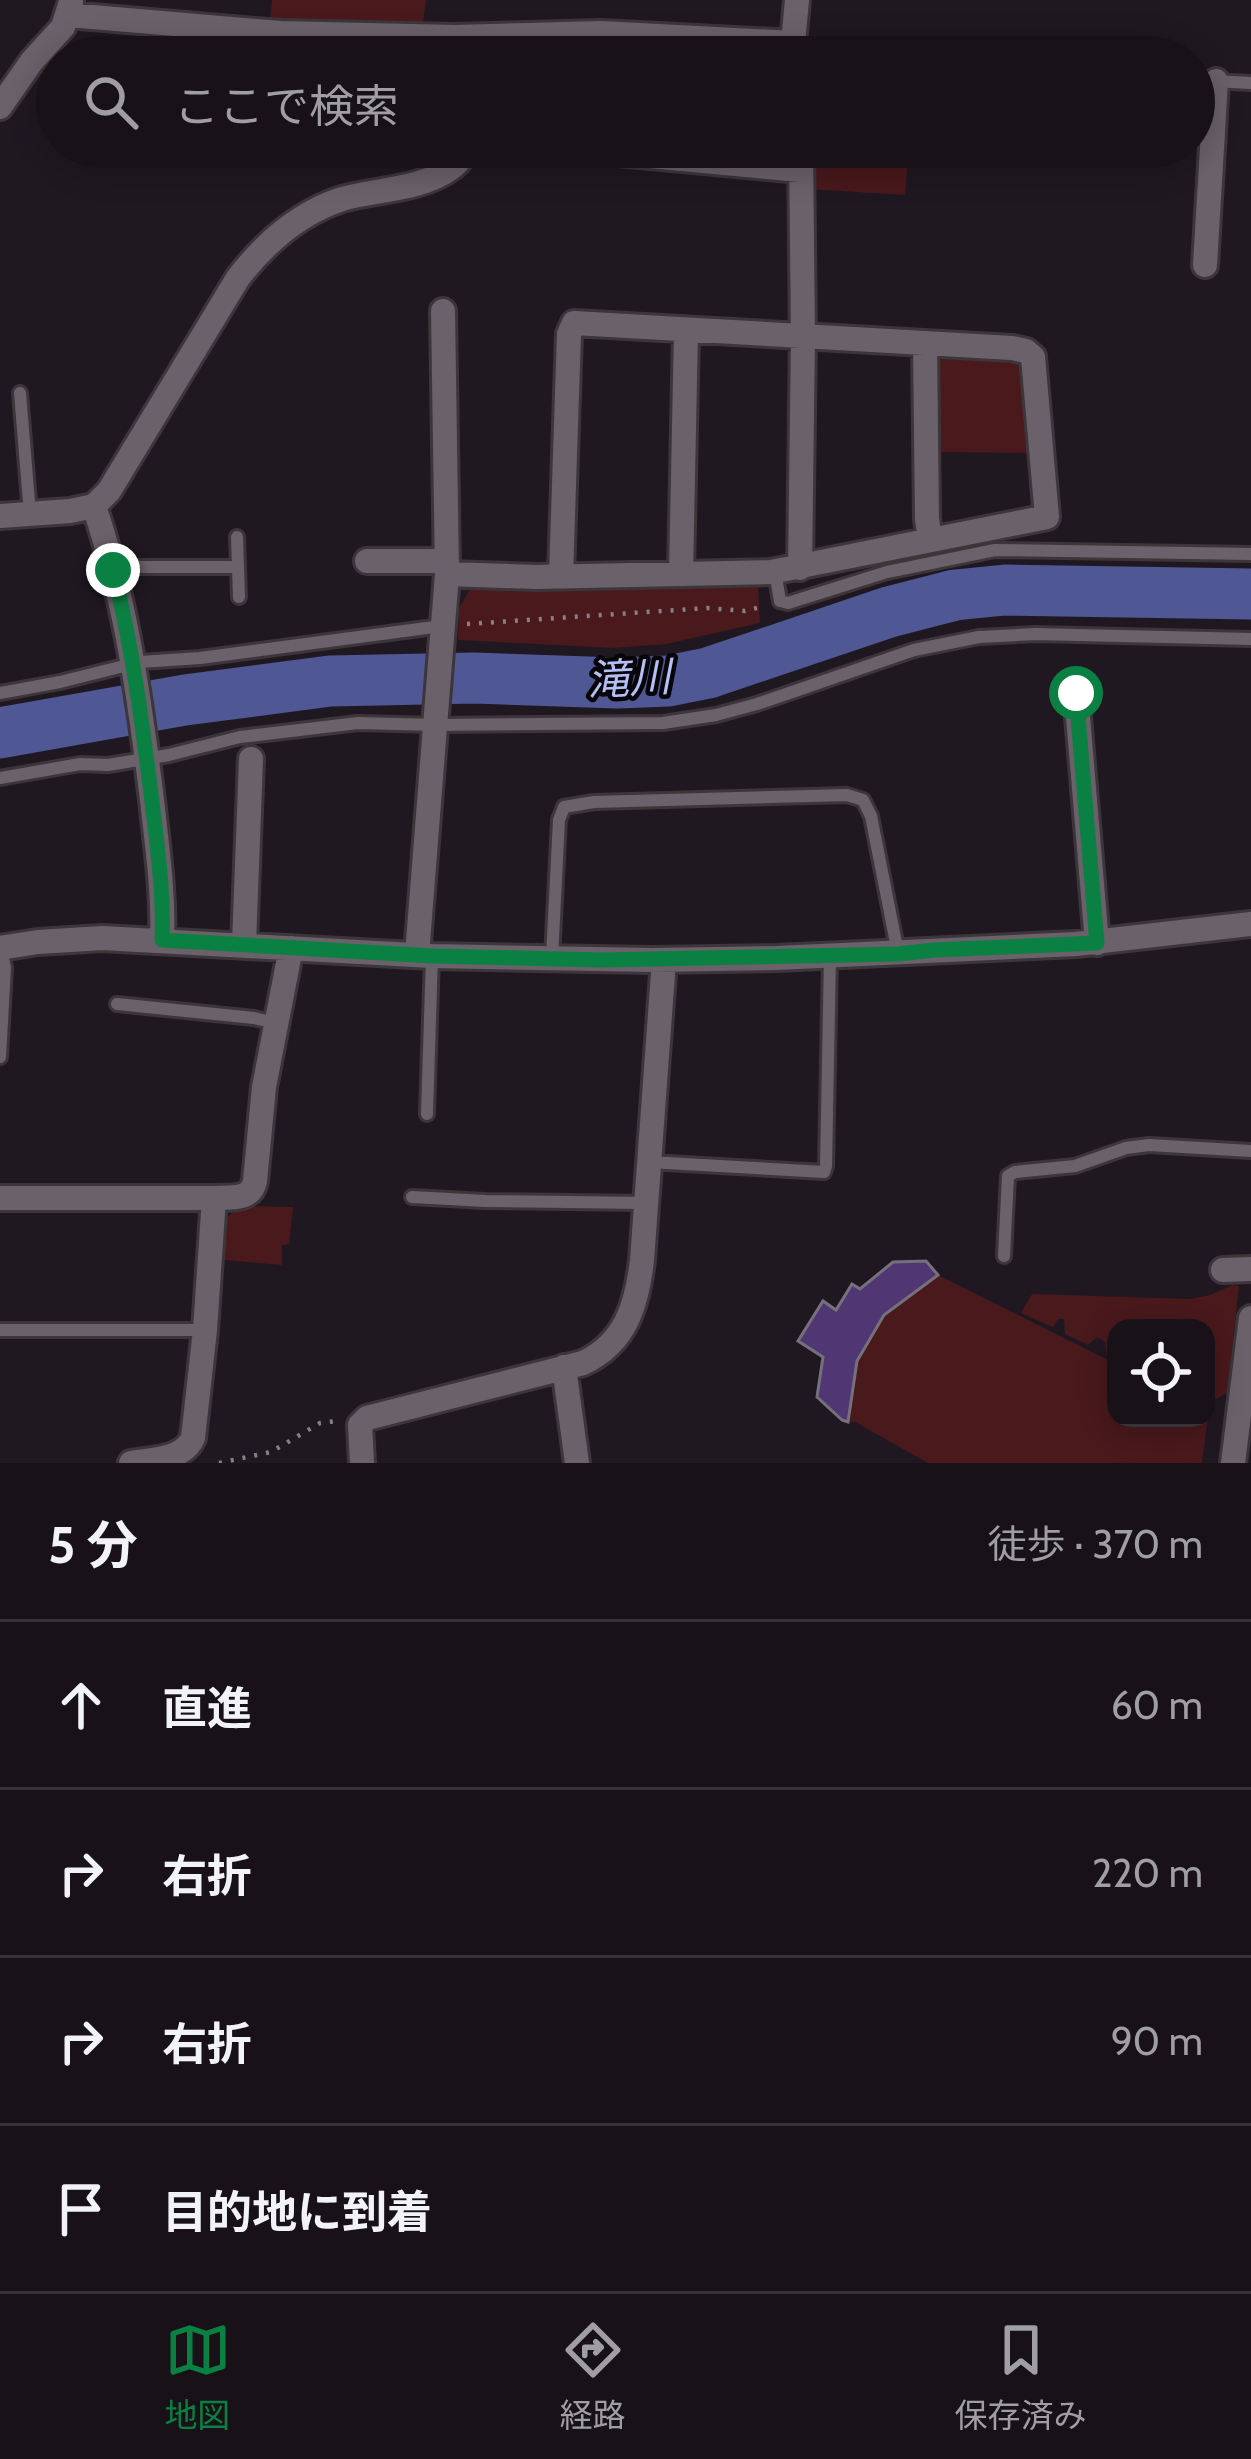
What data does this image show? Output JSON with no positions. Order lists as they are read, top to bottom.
{
  "water": ["滝川"],
  "page": {
    "search": "ここで検索",
    "heading": ["5 分", "徒歩 · 370 m"],
    "list": [
      ["直進", "60 m"],
      ["右折", "220 m"],
      ["右折", "90 m"],
      "目的地に到着"
    ],
    "nav": ["地図", "経路", "保存済み"]
  }
}
